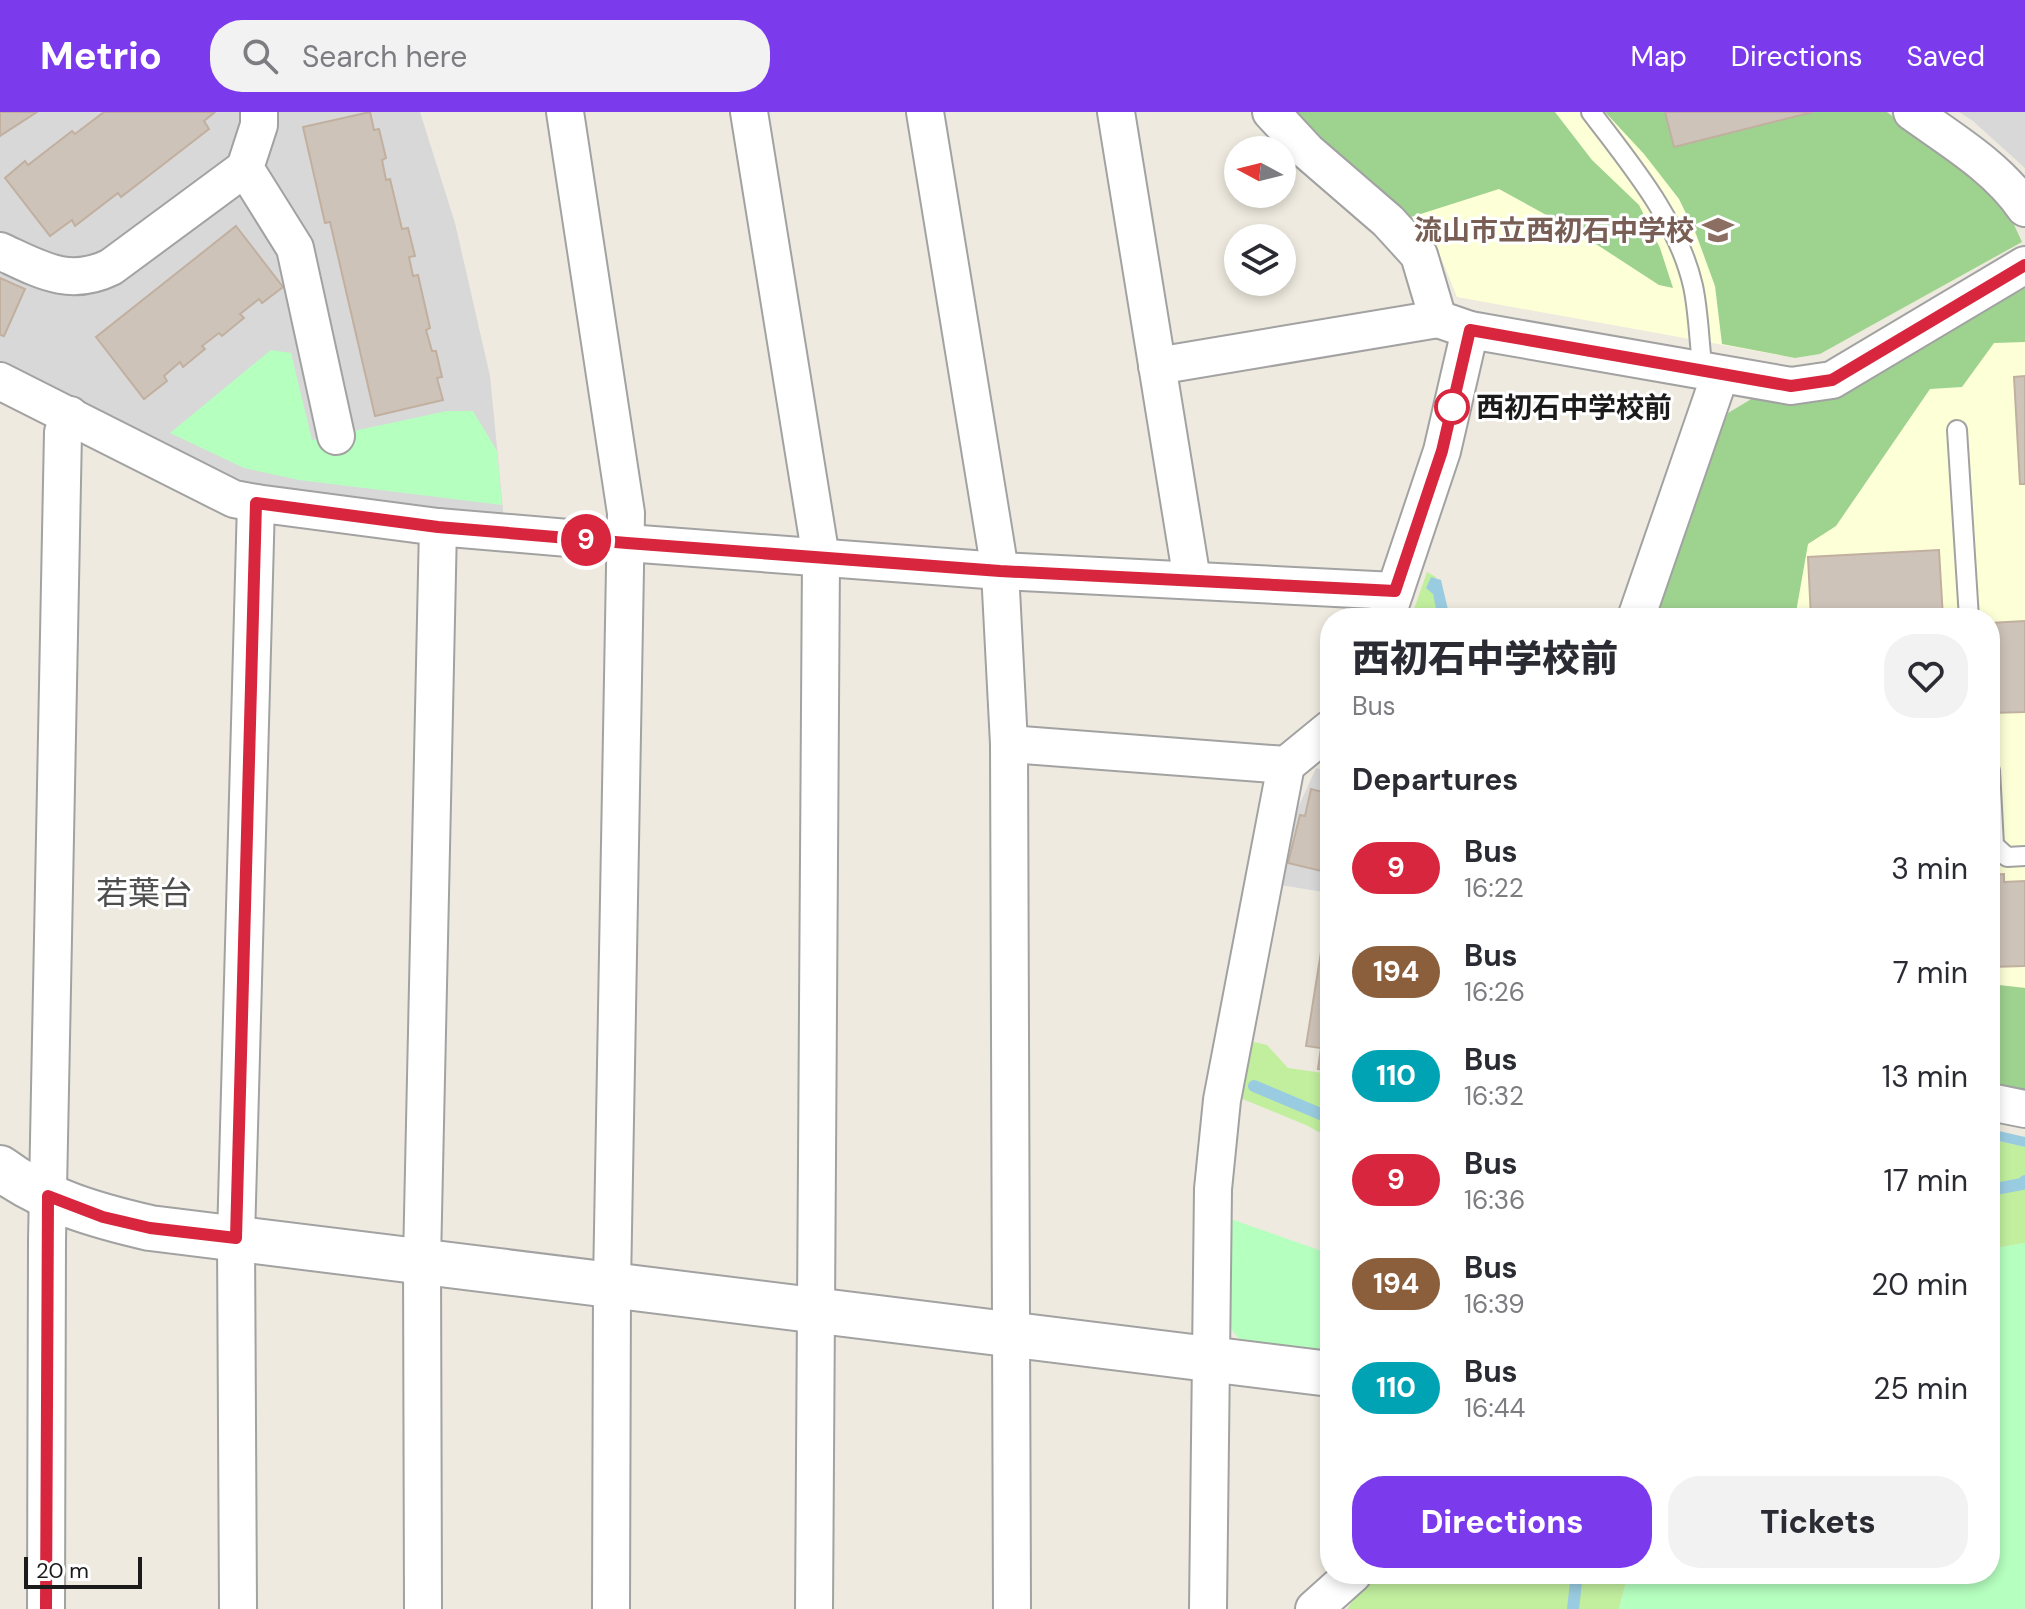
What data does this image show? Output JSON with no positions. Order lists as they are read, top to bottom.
{
  "districts": ["若葉台"],
  "places": {
    "school or university": ["流山市立西初石中学校"],
    "other": ["西初石中学校前"]
  },
  "lines": ["bus line 9"],
  "scale_bar": "20 m",
  "north": "left",
  "page": {
    "header": "Metrio",
    "search": "Search here",
    "nav": ["Map", "Directions", "Saved"],
    "on_map": "9",
    "heading": [
      ["西初石中学校前", "Bus"],
      "Departures"
    ],
    "list": [
      {
        "mark": "9",
        "name": "Bus",
        "note": "16:22",
        "value": "3 min"
      },
      {
        "mark": "194",
        "name": "Bus",
        "note": "16:26",
        "value": "7 min"
      },
      {
        "mark": "110",
        "name": "Bus",
        "note": "16:32",
        "value": "13 min"
      },
      {
        "mark": "9",
        "name": "Bus",
        "note": "16:36",
        "value": "17 min"
      },
      {
        "mark": "194",
        "name": "Bus",
        "note": "16:39",
        "value": "20 min"
      },
      {
        "mark": "110",
        "name": "Bus",
        "note": "16:44",
        "value": "25 min"
      }
    ],
    "buttons": ["Directions", "Tickets"],
    "scale": "20 m"
  }
}
